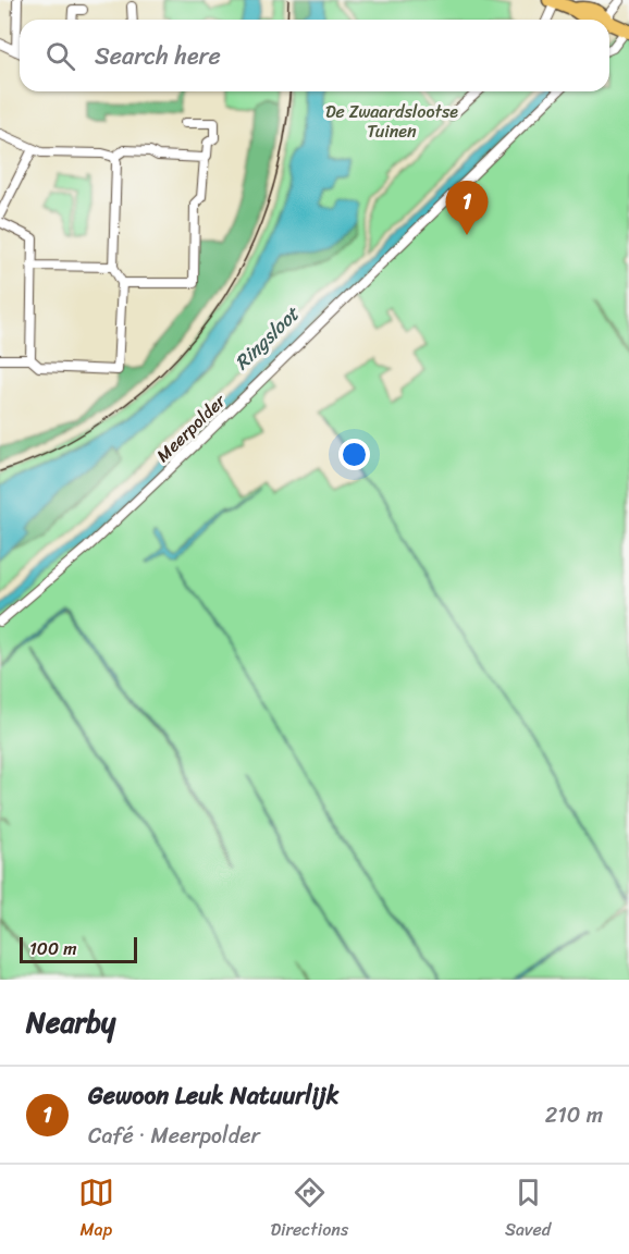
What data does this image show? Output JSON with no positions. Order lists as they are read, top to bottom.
{
  "streets": {
    "street": ["Meerpolder"]
  },
  "water": ["Ringsloot"],
  "parks": ["De Zwaardslootse Tuinen"],
  "scale_bar": "100 m",
  "page": {
    "search": "Search here",
    "pins": "1",
    "scale": "100 m",
    "heading": "Nearby",
    "list": [
      {
        "mark": "1",
        "name": "Gewoon Leuk Natuurlijk",
        "note": "Café · Meerpolder",
        "value": "210 m"
      }
    ],
    "nav": ["Map", "Directions", "Saved"]
  }
}
